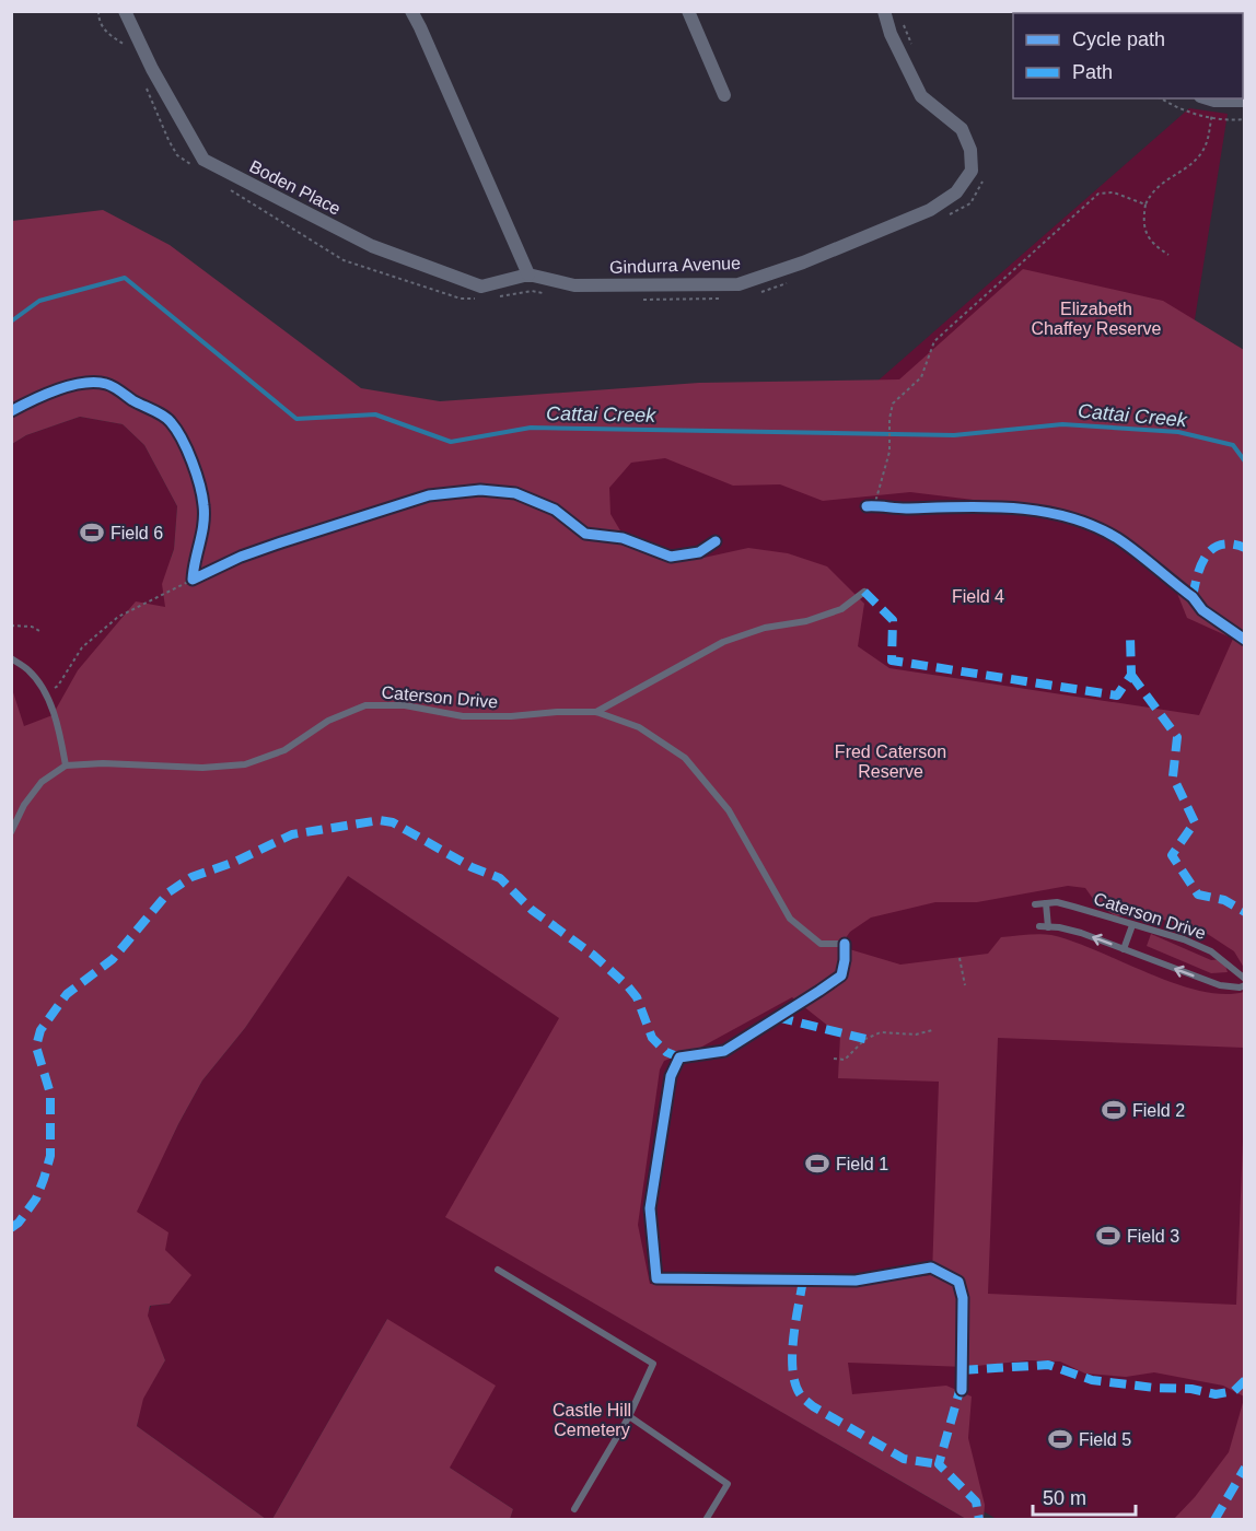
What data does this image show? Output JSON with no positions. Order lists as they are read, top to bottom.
{
  "streets": {
    "street": ["Boden Place", "Gindurra Avenue"],
    "lane": ["Caterson Drive"]
  },
  "crossings": [
    ["Boden Place", "Gindurra Avenue"]
  ],
  "water": ["Cattai Creek"],
  "parks": [
    "Elizabeth Chaffey Reserve",
    "Field 4",
    "Fred Caterson Reserve",
    "Castle Hill Cemetery"
  ],
  "places": {
    "sports": [
      "Field 6",
      "Field 2",
      "Field 1",
      "Field 3",
      "Field 5"
    ]
  },
  "legend": ["Cycle path", "Path"],
  "scale_bar": "50 m"
}
